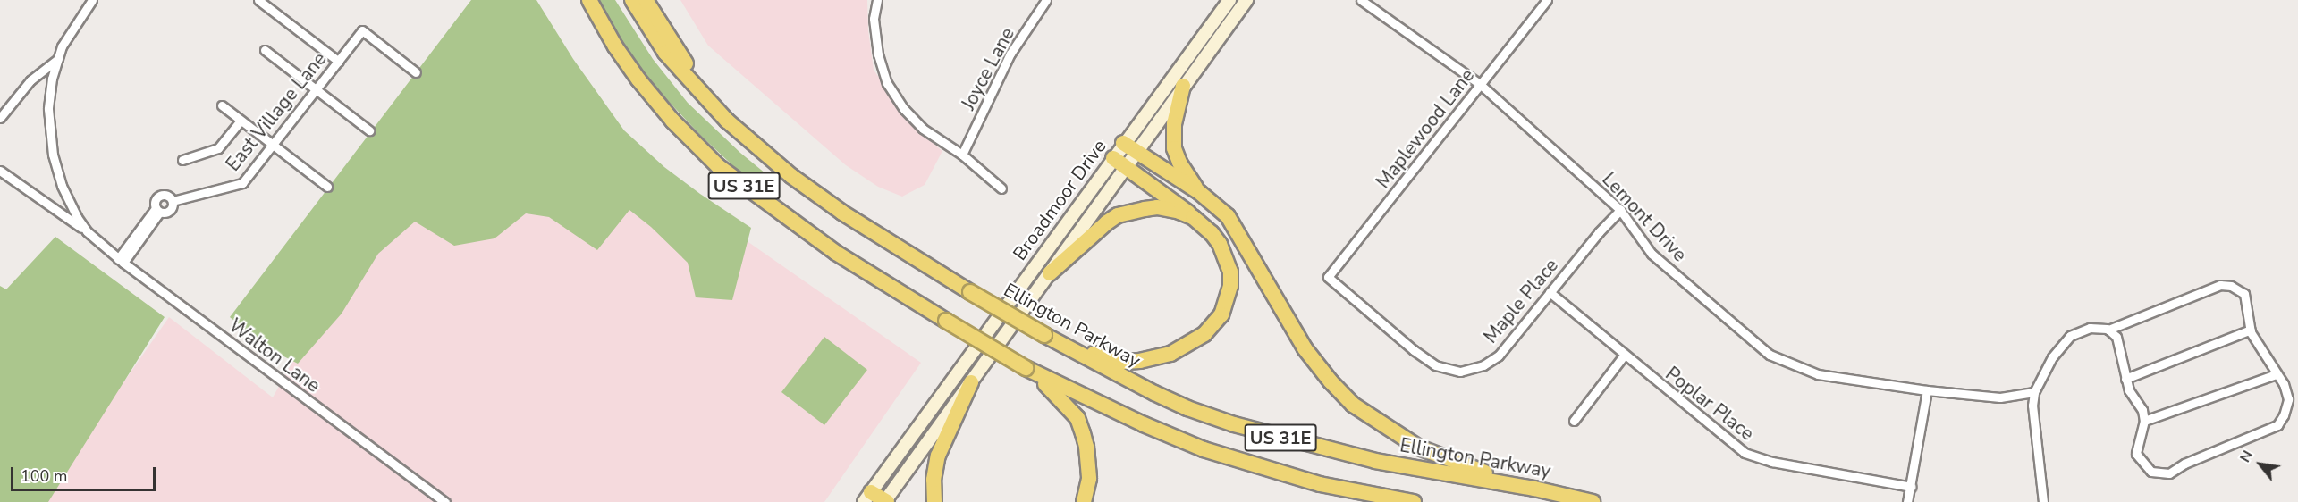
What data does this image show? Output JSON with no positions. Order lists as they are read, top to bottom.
{
  "streets": {
    "highway": ["US 31E", "Ellington Parkway"],
    "main road": ["Broadmoor Drive"],
    "street": [
      "Joyce Lane",
      "East Village Lane",
      "Maplewood Lane",
      "Lemont Drive",
      "Maple Place",
      "Walton Lane",
      "Poplar Place"
    ]
  },
  "crossings": [
    ["East Village Lane", "Walton Lane"],
    ["Maplewood Lane", "Lemont Drive"],
    ["Maplewood Lane", "Maple Place"],
    ["Lemont Drive", "Maple Place"],
    ["Maple Place", "Poplar Place"]
  ],
  "scale_bar": "100 m",
  "north": "top left"
}
